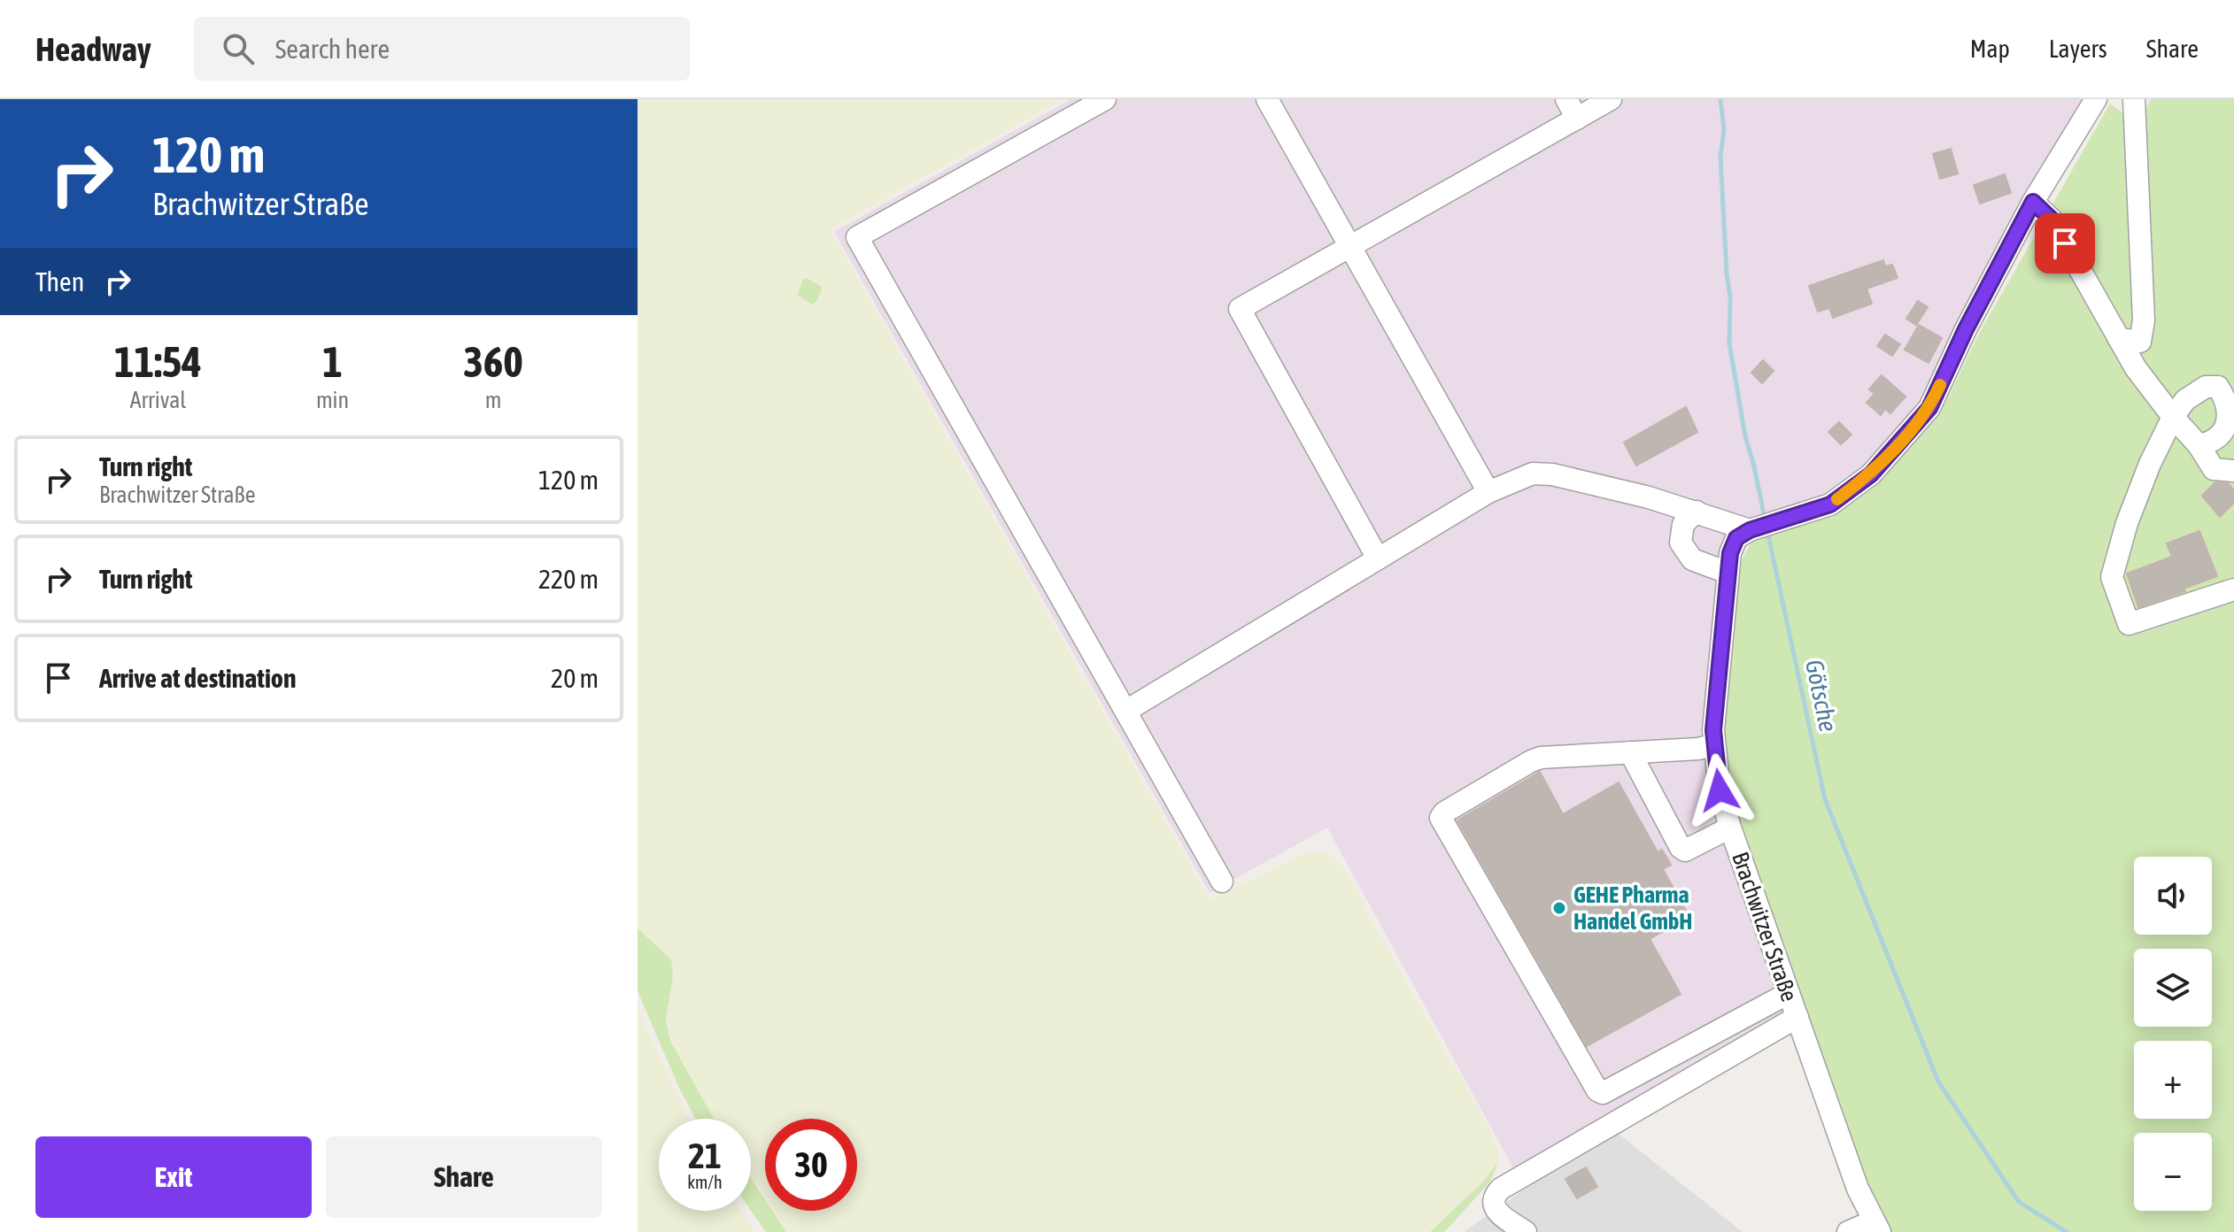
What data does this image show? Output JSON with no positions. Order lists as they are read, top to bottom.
{
  "streets": {
    "street": ["Brachwitzer Straße"]
  },
  "water": ["Götsche"],
  "places": ["GEHE Pharma Handel GmbH"],
  "page": {
    "header": "Headway",
    "search": "Search here",
    "nav": ["Map", "Layers", "Share"],
    "turn": ["120 m", "Brachwitzer Straße"],
    "then": "Then",
    "eta": [
      "11:54",
      "Arrival",
      "1",
      "min",
      "360",
      "m"
    ],
    "list": [
      {
        "name": "Turn right",
        "note": "Brachwitzer Straße",
        "value": "120 m"
      },
      {
        "name": "Turn right",
        "value": "220 m"
      },
      {
        "name": "Arrive at destination",
        "value": "20 m"
      }
    ],
    "map_buttons": ["+", "−"],
    "speed": "21 km/h",
    "limit": "30",
    "buttons": ["Exit", "Share"]
  }
}
